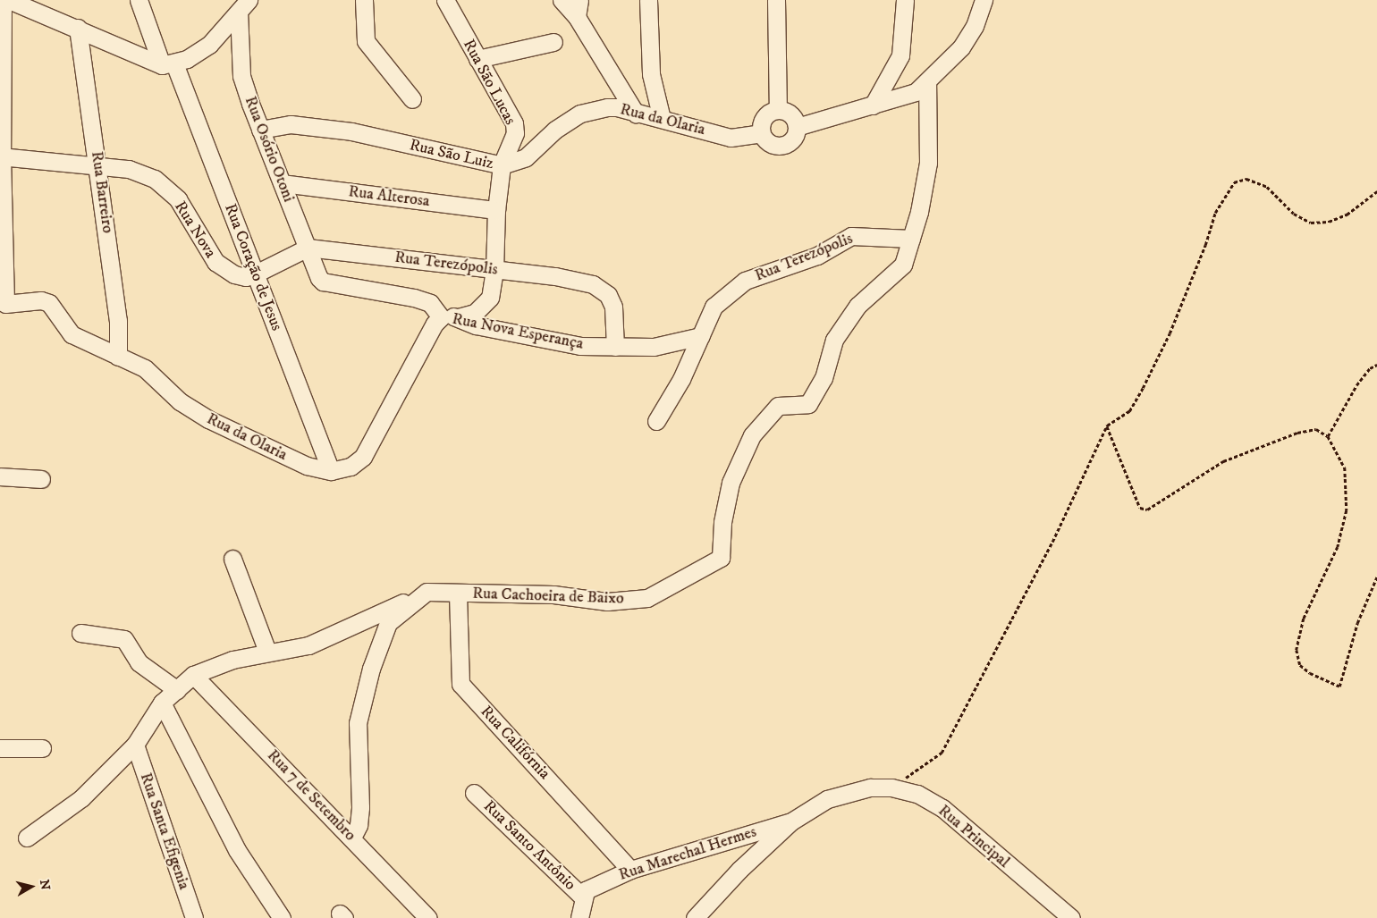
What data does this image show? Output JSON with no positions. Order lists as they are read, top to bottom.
{
  "streets": {
    "street": [
      "Rua São Lucas",
      "Rua da Olaria",
      "Rua Osório Otoni",
      "Rua São Luiz",
      "Rua Barreiro",
      "Rua Alterosa",
      "Rua Nova",
      "Rua Terezópolis",
      "Rua Coração de Jesus",
      "Rua Nova Esperança",
      "Rua Cachoeira de Baixo",
      "Rua Califórnia",
      "Rua 7 de Setembro",
      "Rua Santa Efigenia",
      "Rua Principal",
      "Rua Santo Antônio",
      "Rua Marechal Hermes"
    ]
  },
  "crossings": [
    ["Rua São Lucas", "Rua da Olaria"],
    ["Rua São Lucas", "Rua São Luiz"],
    ["Rua da Olaria", "Rua São Luiz"],
    ["Rua da Olaria", "Rua Barreiro"],
    ["Rua da Olaria", "Rua Nova"],
    ["Rua da Olaria", "Rua Coração de Jesus"],
    ["Rua da Olaria", "Rua Nova Esperança"],
    ["Rua Osório Otoni", "Rua São Luiz"],
    ["Rua Osório Otoni", "Rua Alterosa"],
    ["Rua Osório Otoni", "Rua Nova"],
    ["Rua Osório Otoni", "Rua Terezópolis"],
    ["Rua Osório Otoni", "Rua Nova Esperança"],
    ["Rua São Luiz", "Rua Alterosa"],
    ["Rua São Luiz", "Rua Terezópolis"],
    ["Rua São Luiz", "Rua Nova Esperança"],
    ["Rua Barreiro", "Rua Nova"],
    ["Rua Nova", "Rua Terezópolis"],
    ["Rua Nova", "Rua Coração de Jesus"],
    ["Rua Terezópolis", "Rua Nova Esperança"],
    ["Rua Terezópolis", "Rua Cachoeira de Baixo"],
    ["Rua Cachoeira de Baixo", "Rua Califórnia"],
    ["Rua Califórnia", "Rua Marechal Hermes"],
    ["Rua Principal", "Rua Marechal Hermes"],
    ["Rua Santo Antônio", "Rua Marechal Hermes"]
  ],
  "north": "right"
}
